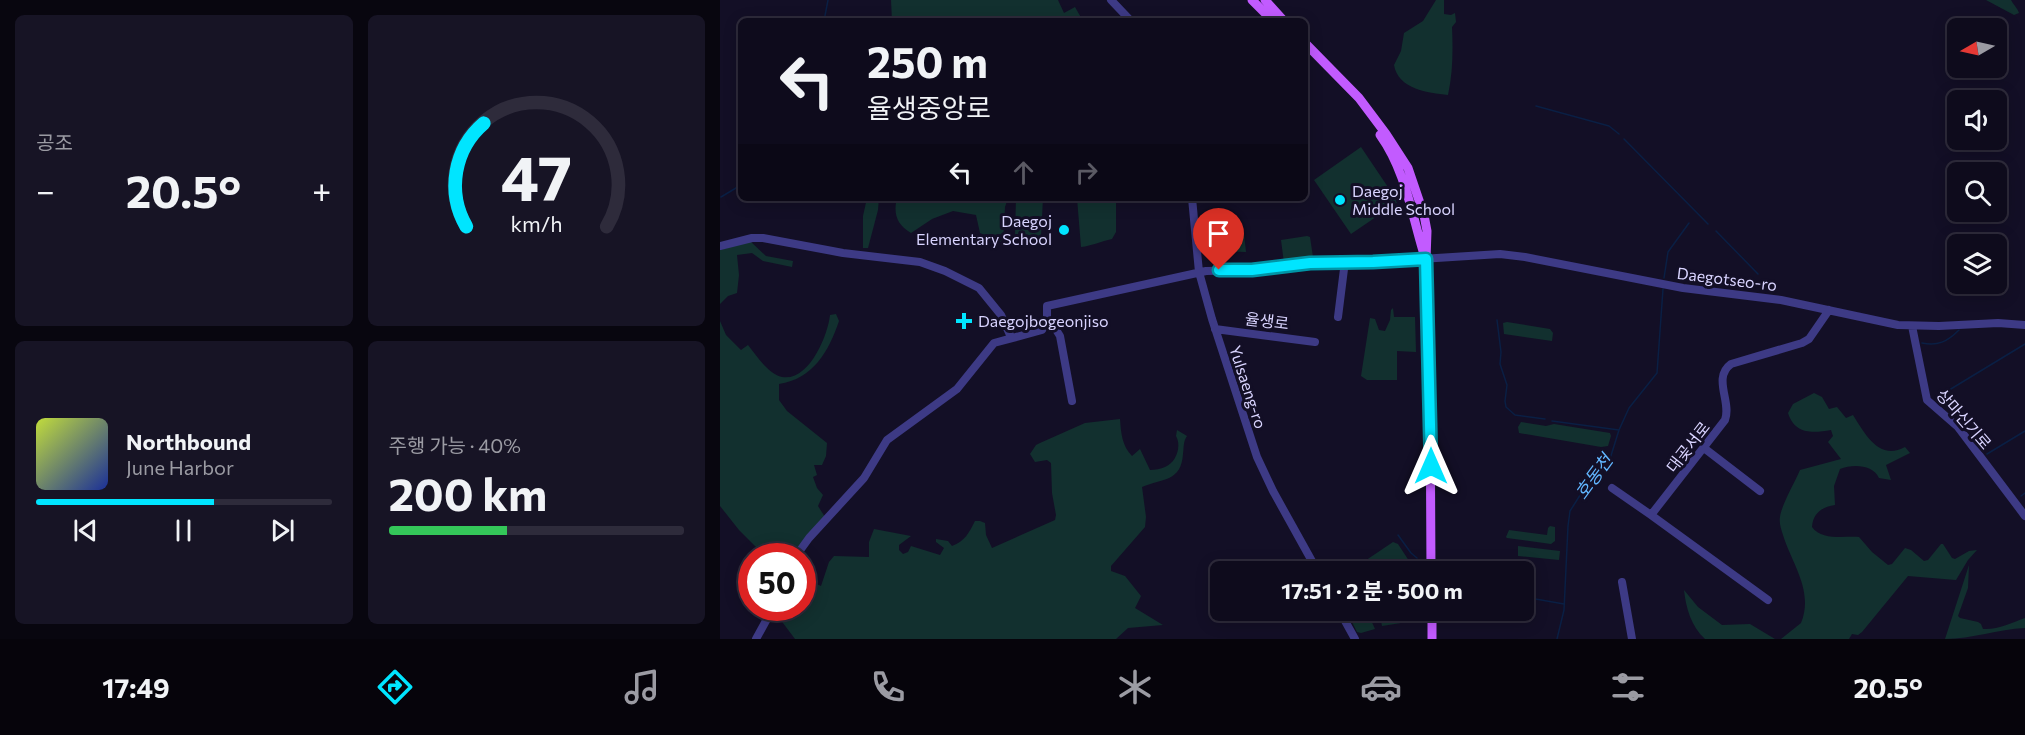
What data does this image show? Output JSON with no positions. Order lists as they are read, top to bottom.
{
  "streets": {
    "street": [
      "Daegotseo-ro",
      "율생로",
      "Yulsaeng-ro",
      "상마신기로",
      "대곶서로"
    ]
  },
  "crossings": [
    ["Daegotseo-ro", "Yulsaeng-ro"],
    ["Daegotseo-ro", "상마신기로"],
    ["Daegotseo-ro", "대곶서로"],
    ["율생로", "Yulsaeng-ro"]
  ],
  "water": ["호동천"],
  "places": {
    "other": ["Daegoj Middle School", "Daegoj Elementary School"],
    "health": ["Daegojbogeonjiso"]
  },
  "north": "left",
  "page": {
    "tile": [
      "공조",
      ["주행 가능 · 40%", "200 km"]
    ],
    "turn": ["250 m", "율생중앙로"],
    "heat": ["−", "20.5°", "+"],
    "song": ["Northbound", "June Harbor"],
    "limit": "50",
    "trip": "17:51 · 2 분 · 500 m",
    "tabs": ["17:49", "20.5°"],
    "gauge": ["47", "km/h"]
  }
}
